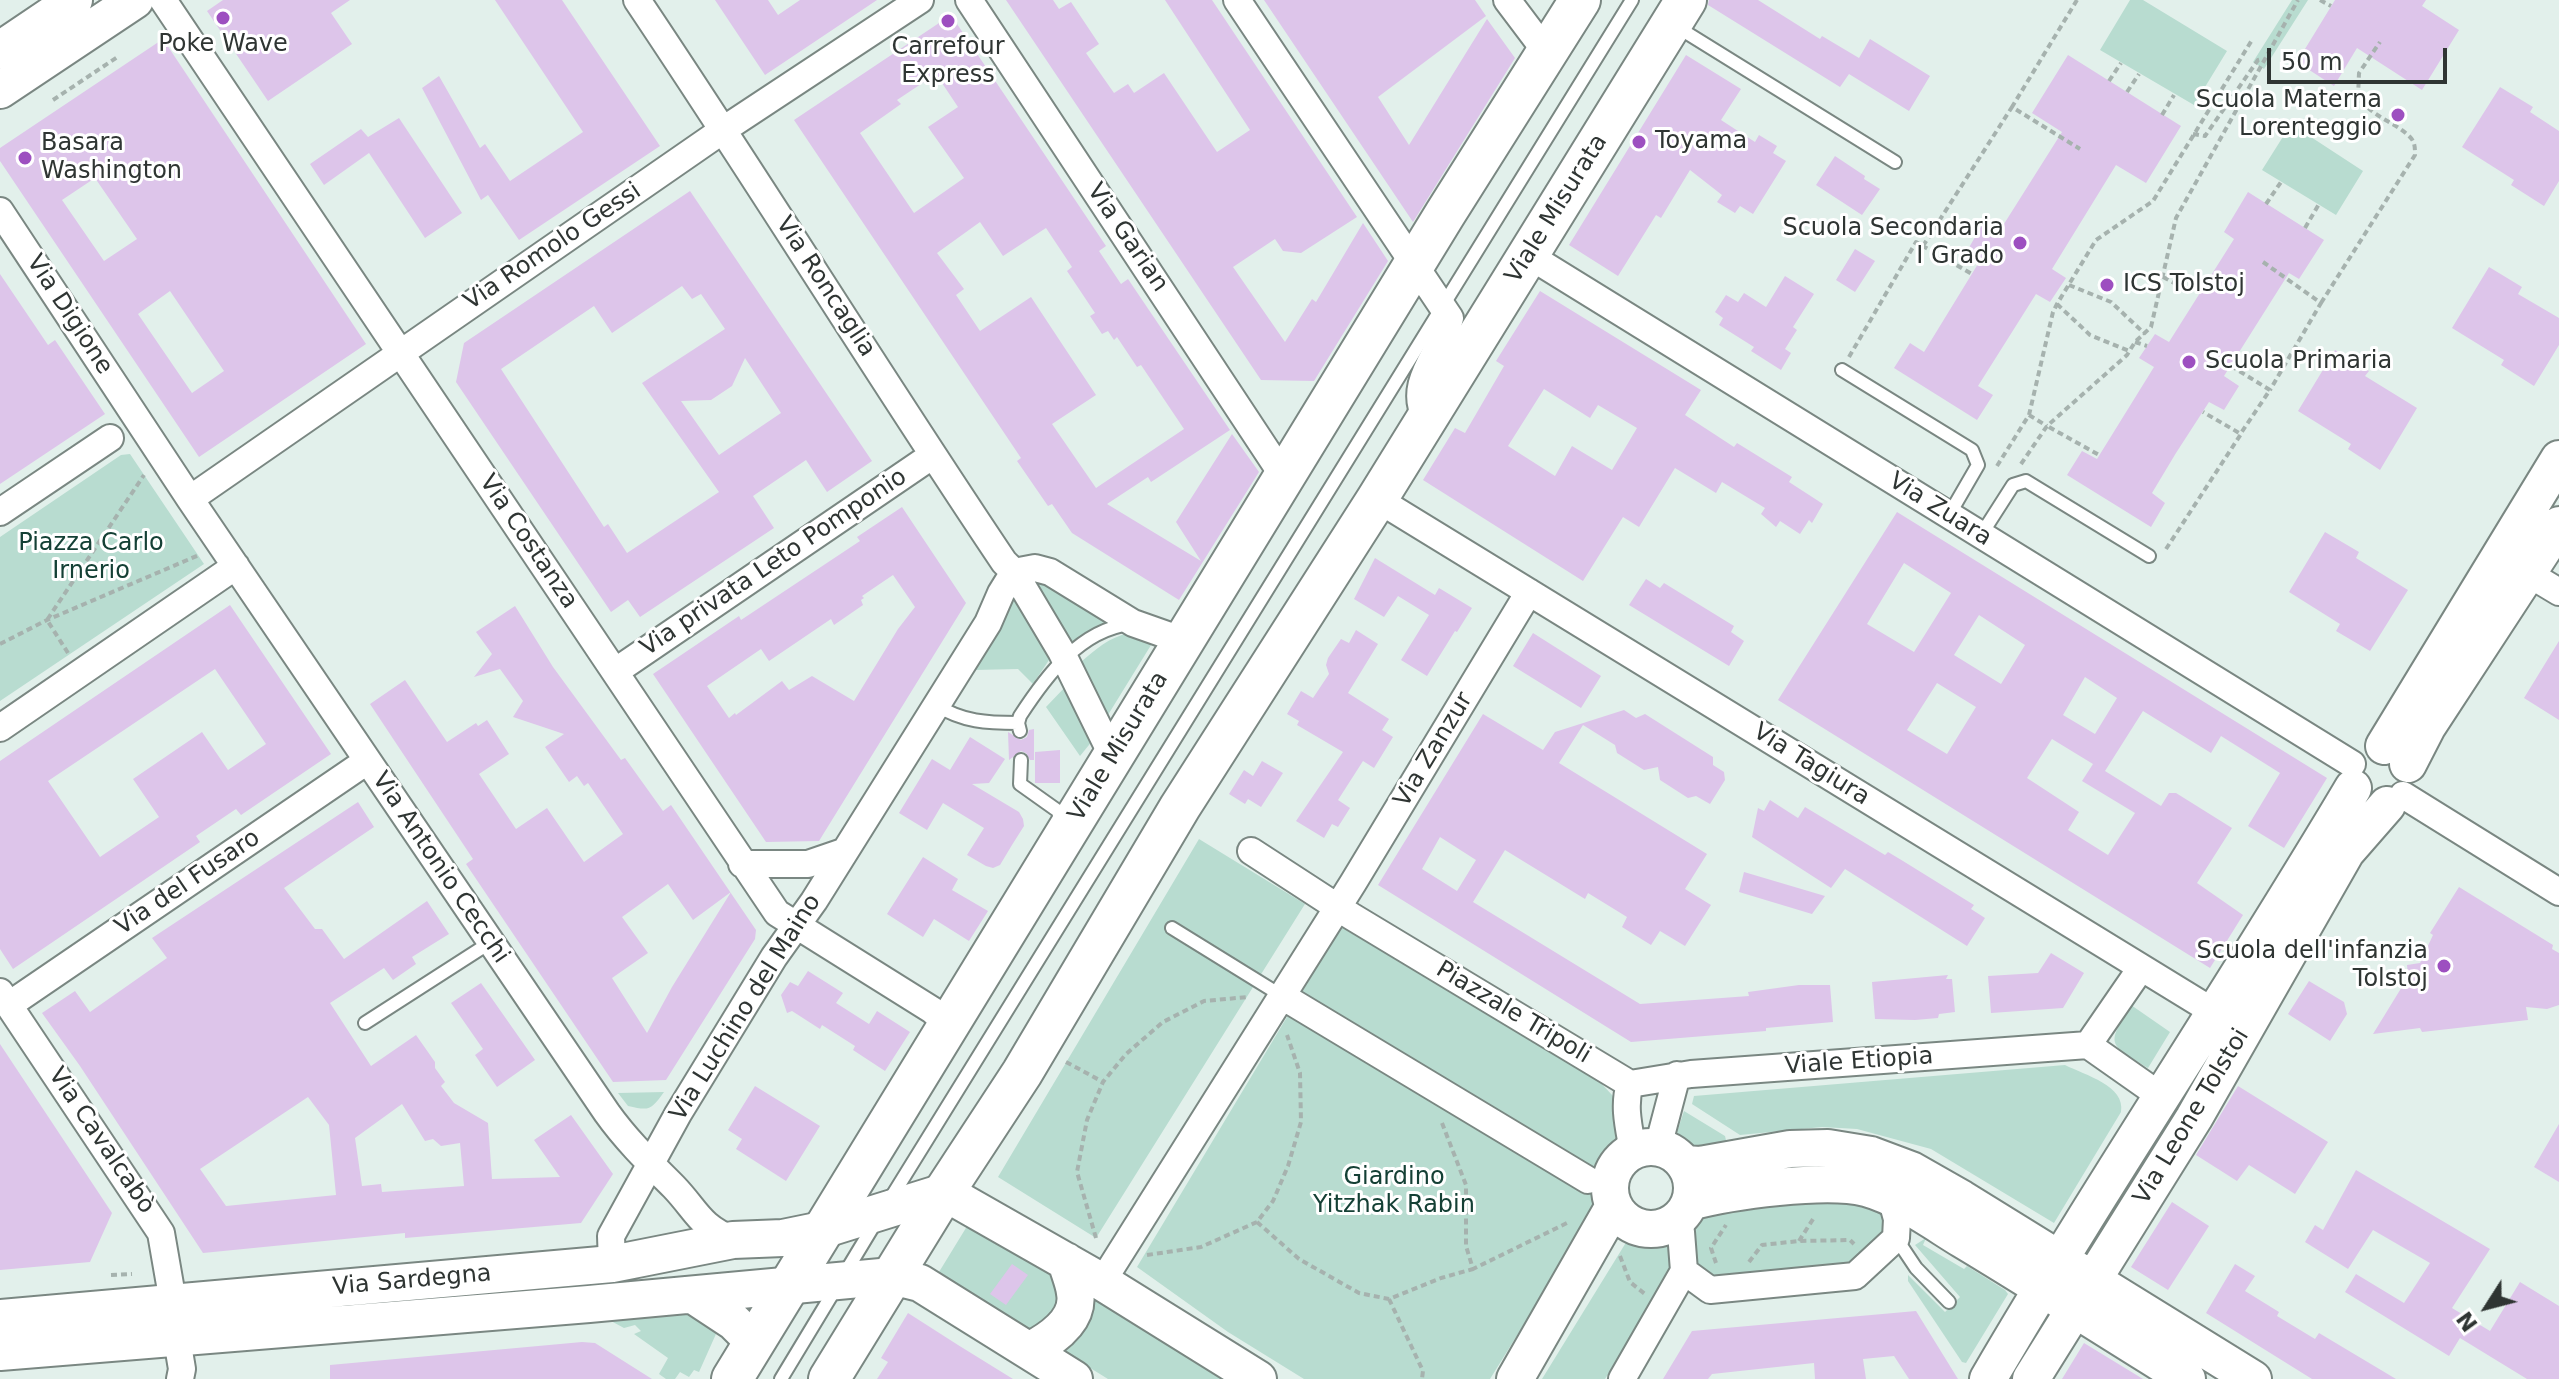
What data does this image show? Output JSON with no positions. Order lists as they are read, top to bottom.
{
  "streets": {
    "main road": ["Viale Misurata"],
    "street": [
      "Via Garian",
      "Via Romolo Gessi",
      "Via Roncaglia",
      "Via Digione",
      "Via Zuara",
      "Via Costanza",
      "Via privata Leto Pomponio",
      "Via Zanzur",
      "Via Tagiura",
      "Via Antonio Cecchi",
      "Via del Fusaro",
      "Via Luchino del Maino",
      "Piazzale Tripoli",
      "Viale Etiopia",
      "Via Leone Tolstoi",
      "Via Cavalcabò",
      "Via Sardegna"
    ]
  },
  "crossings": [
    ["Viale Misurata", "Via Garian"],
    ["Viale Misurata", "Via Roncaglia"],
    ["Viale Misurata", "Via Zuara"],
    ["Viale Misurata", "Via Costanza"],
    ["Viale Misurata", "Via Tagiura"],
    ["Viale Misurata", "Via Sardegna"],
    ["Via Romolo Gessi", "Via Roncaglia"],
    ["Via Romolo Gessi", "Via Digione"],
    ["Via Romolo Gessi", "Via Costanza"],
    ["Via Roncaglia", "Via privata Leto Pomponio"],
    ["Via Roncaglia", "Via Luchino del Maino"],
    ["Via Zuara", "Via Leone Tolstoi"],
    ["Via Costanza", "Via privata Leto Pomponio"],
    ["Via Costanza", "Via Luchino del Maino"],
    ["Via Zanzur", "Via Tagiura"],
    ["Via Zanzur", "Piazzale Tripoli"],
    ["Via Tagiura", "Via Leone Tolstoi"],
    ["Via Antonio Cecchi", "Via del Fusaro"],
    ["Via Antonio Cecchi", "Via Luchino del Maino"],
    ["Via Antonio Cecchi", "Via Sardegna"],
    ["Via del Fusaro", "Via Cavalcabò"],
    ["Piazzale Tripoli", "Viale Etiopia"],
    ["Via Cavalcabò", "Via Sardegna"]
  ],
  "parks": ["Piazza Carlo Irnerio", "Giardino Yitzhak Rabin"],
  "places": [
    "Poke Wave",
    "Carrefour Express",
    "Scuola Materna Lorenteggio",
    "Toyama",
    "Basara Washington",
    "Scuola Secondaria I Grado",
    "ICS Tolstoj",
    "Scuola Primaria",
    "Scuola dell'infanzia Tolstoj"
  ],
  "scale_bar": "50 m",
  "north": "bottom left"
}
